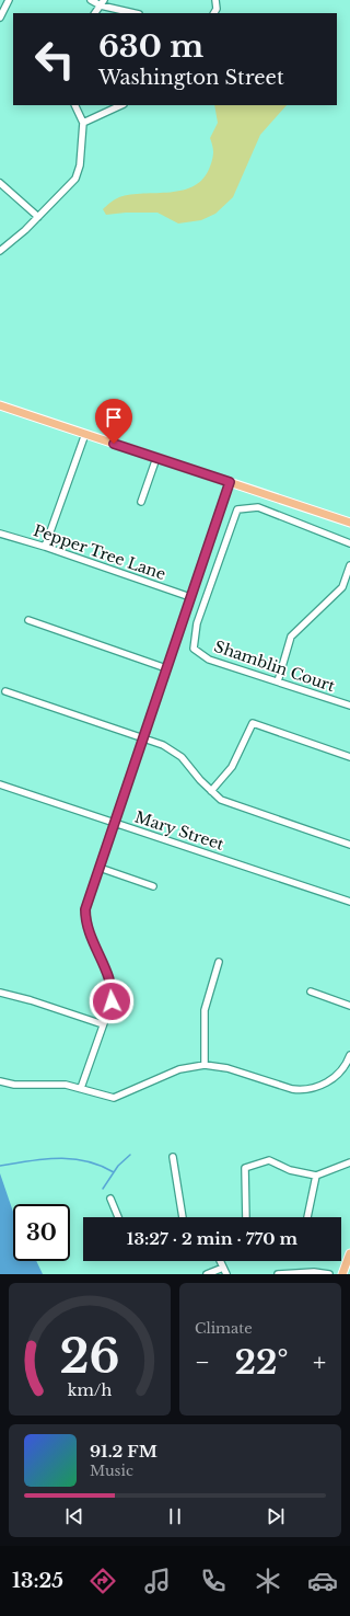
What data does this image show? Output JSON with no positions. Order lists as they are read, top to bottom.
{
  "streets": {
    "street": ["Pepper Tree Lane", "Shamblin Court", "Mary Street"]
  },
  "page": {
    "turn": ["630 m", "Washington Street"],
    "limit": "30",
    "trip": "13:27 · 2 min · 770 m",
    "tile": "Climate",
    "heat": ["−", "22°", "+"],
    "song": ["91.2 FM", "Music"],
    "tabs": "13:25",
    "gauge": ["26", "km/h"]
  }
}
